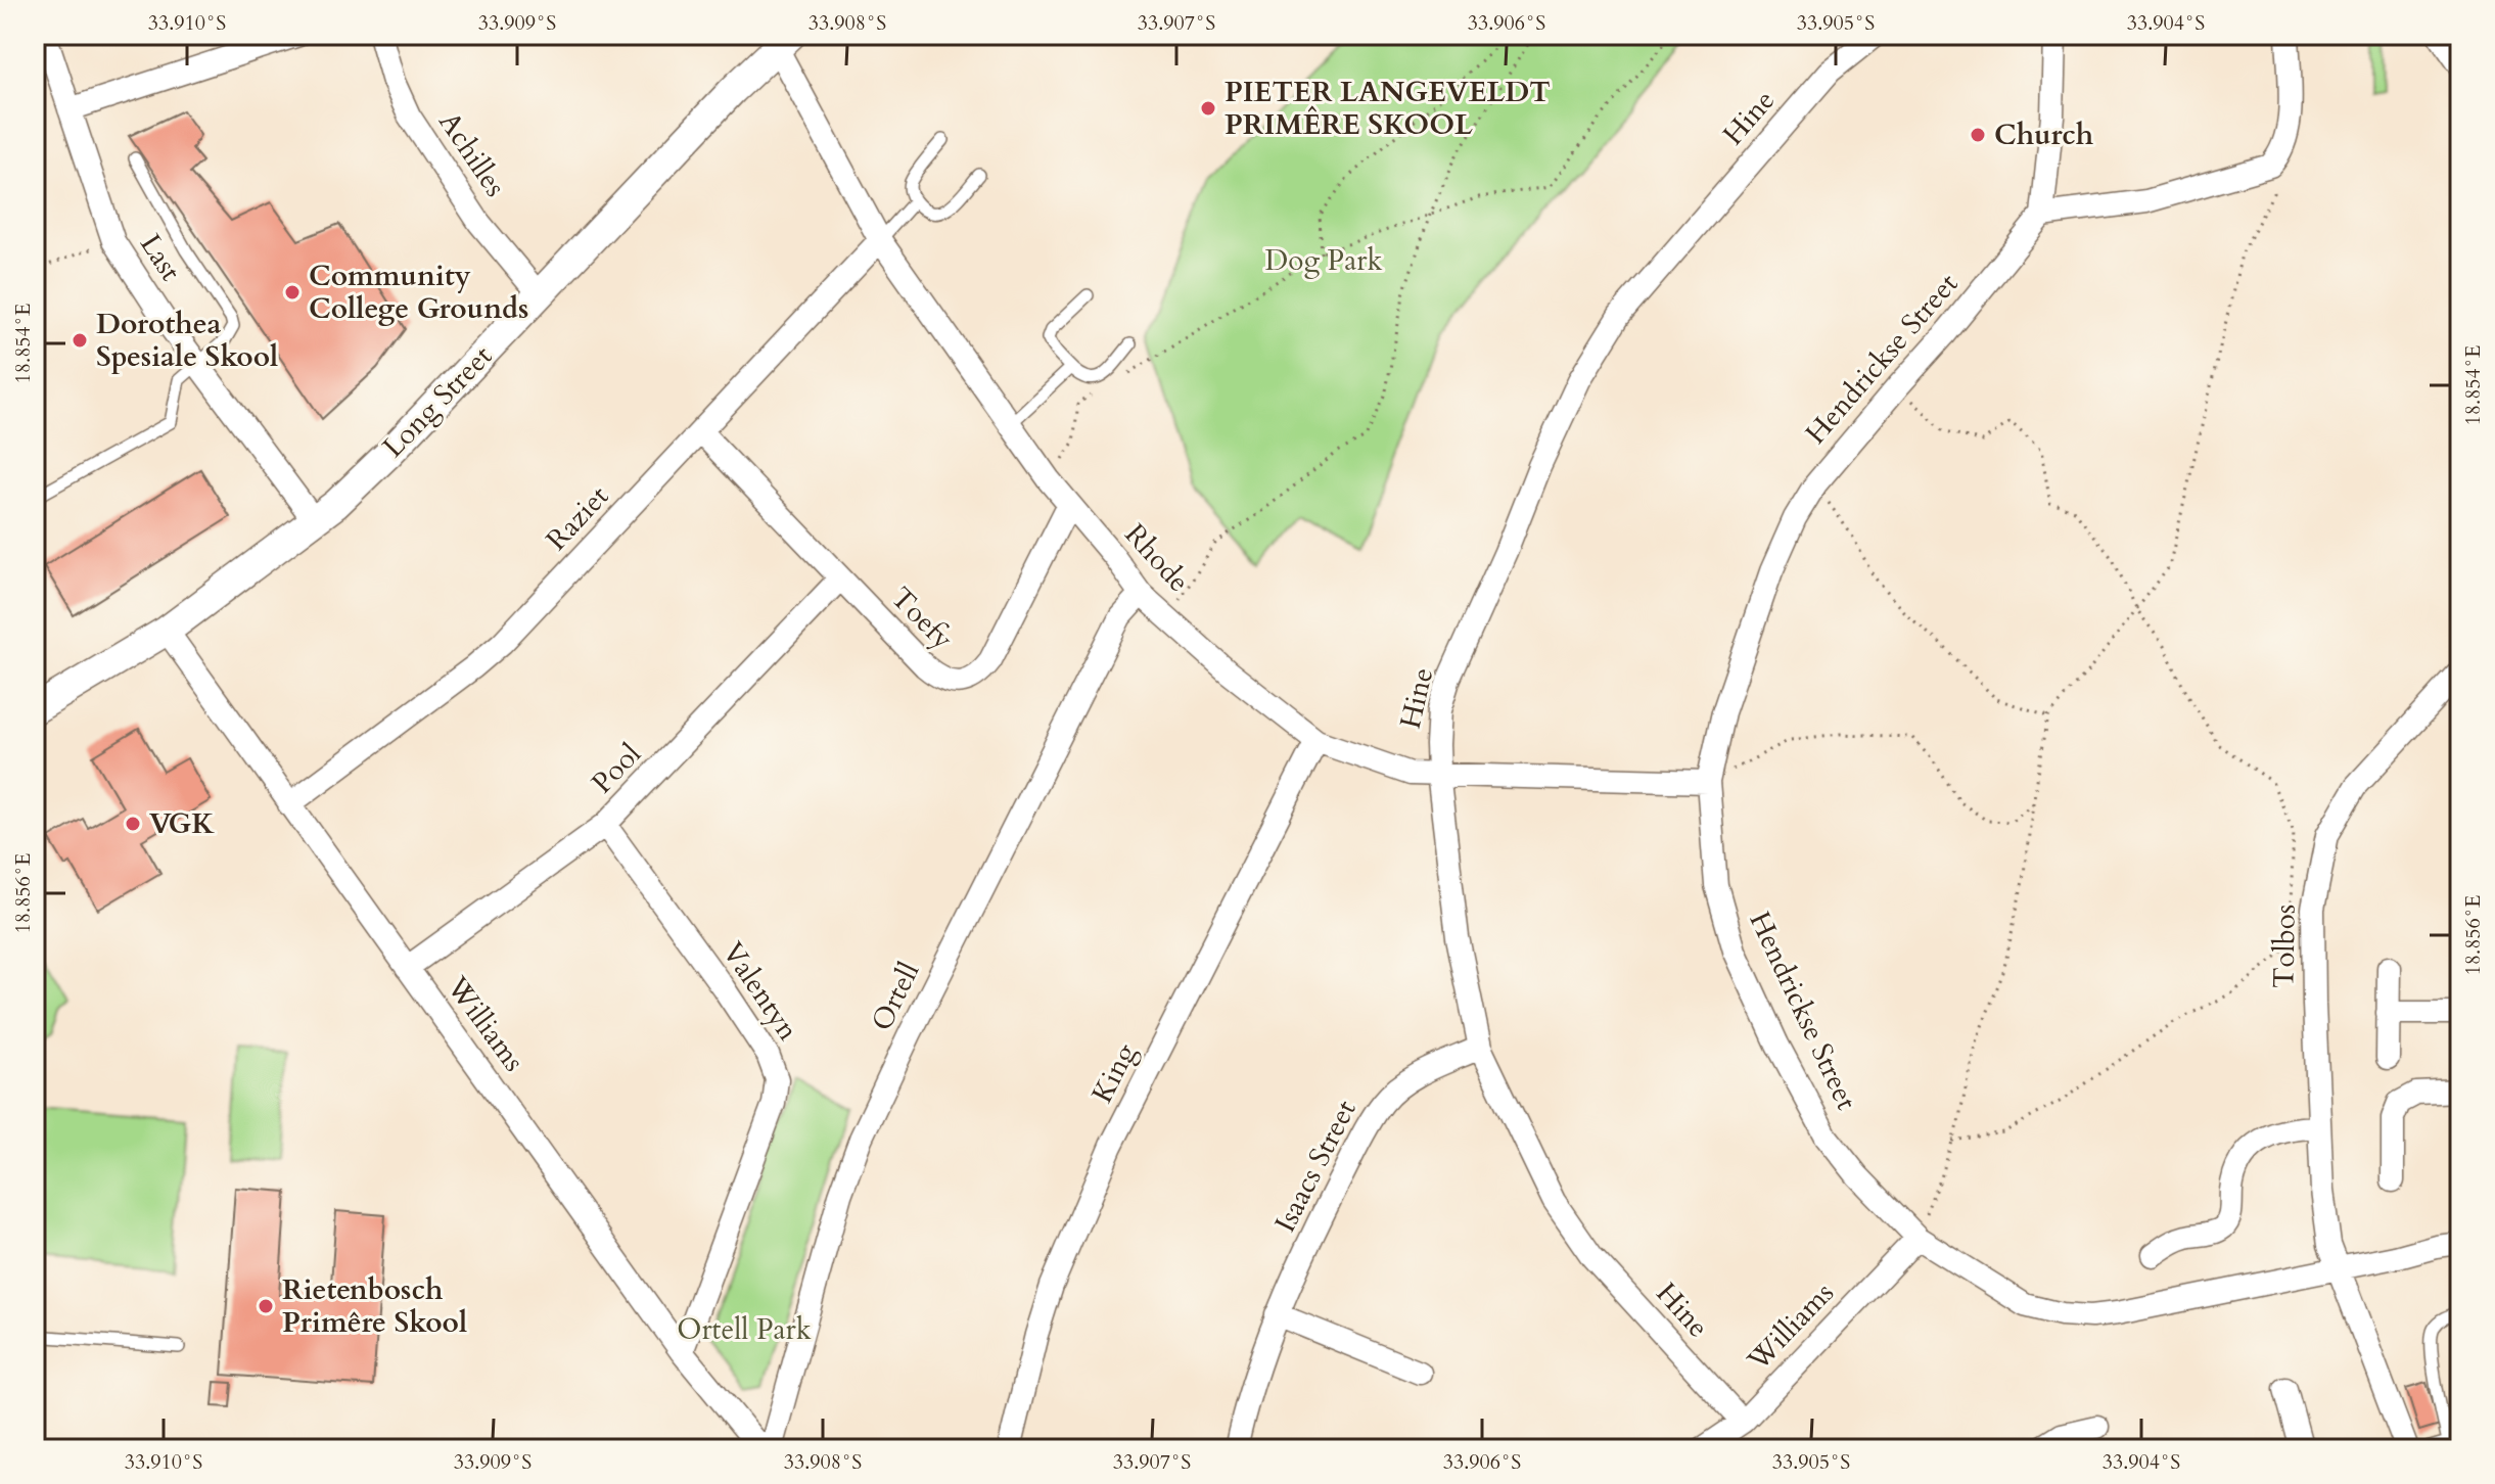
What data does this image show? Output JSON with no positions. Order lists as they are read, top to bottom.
{
  "streets": {
    "street": [
      "Hine",
      "Achilles",
      "Last",
      "Hendrickse Street",
      "Long Street",
      "Raziet",
      "Rhode",
      "Toefy",
      "Pool",
      "Tolbos",
      "Valentyn",
      "Ortell",
      "Williams",
      "King",
      "Isaacs Street"
    ]
  },
  "crossings": [
    ["Hine", "Rhode"],
    ["Hine", "Williams"],
    ["Hine", "Isaacs Street"],
    ["Achilles", "Long Street"],
    ["Last", "Long Street"],
    ["Hendrickse Street", "Rhode"],
    ["Hendrickse Street", "Tolbos"],
    ["Hendrickse Street", "Williams"],
    ["Long Street", "Rhode"],
    ["Long Street", "Williams"],
    ["Raziet", "Rhode"],
    ["Raziet", "Toefy"],
    ["Raziet", "Williams"],
    ["Rhode", "Toefy"],
    ["Rhode", "Ortell"],
    ["Rhode", "King"],
    ["Toefy", "Pool"],
    ["Pool", "Valentyn"],
    ["Pool", "Williams"],
    ["Valentyn", "Williams"],
    ["Ortell", "Williams"]
  ],
  "parks": ["Dog Park", "Ortell Park"],
  "places": [
    "PIETER LANGEVELDT PRIMÊRE SKOOL",
    "Church",
    "Community College Grounds",
    "Dorothea Spesiale Skool",
    "VGK",
    "Rietenbosch Primêre Skool"
  ],
  "coordinates": [
    "33.910°S",
    "33.909°S",
    "33.908°S",
    "33.907°S",
    "33.906°S",
    "33.905°S",
    "33.904°S",
    "18.854°E",
    "18.856°E"
  ]
}
